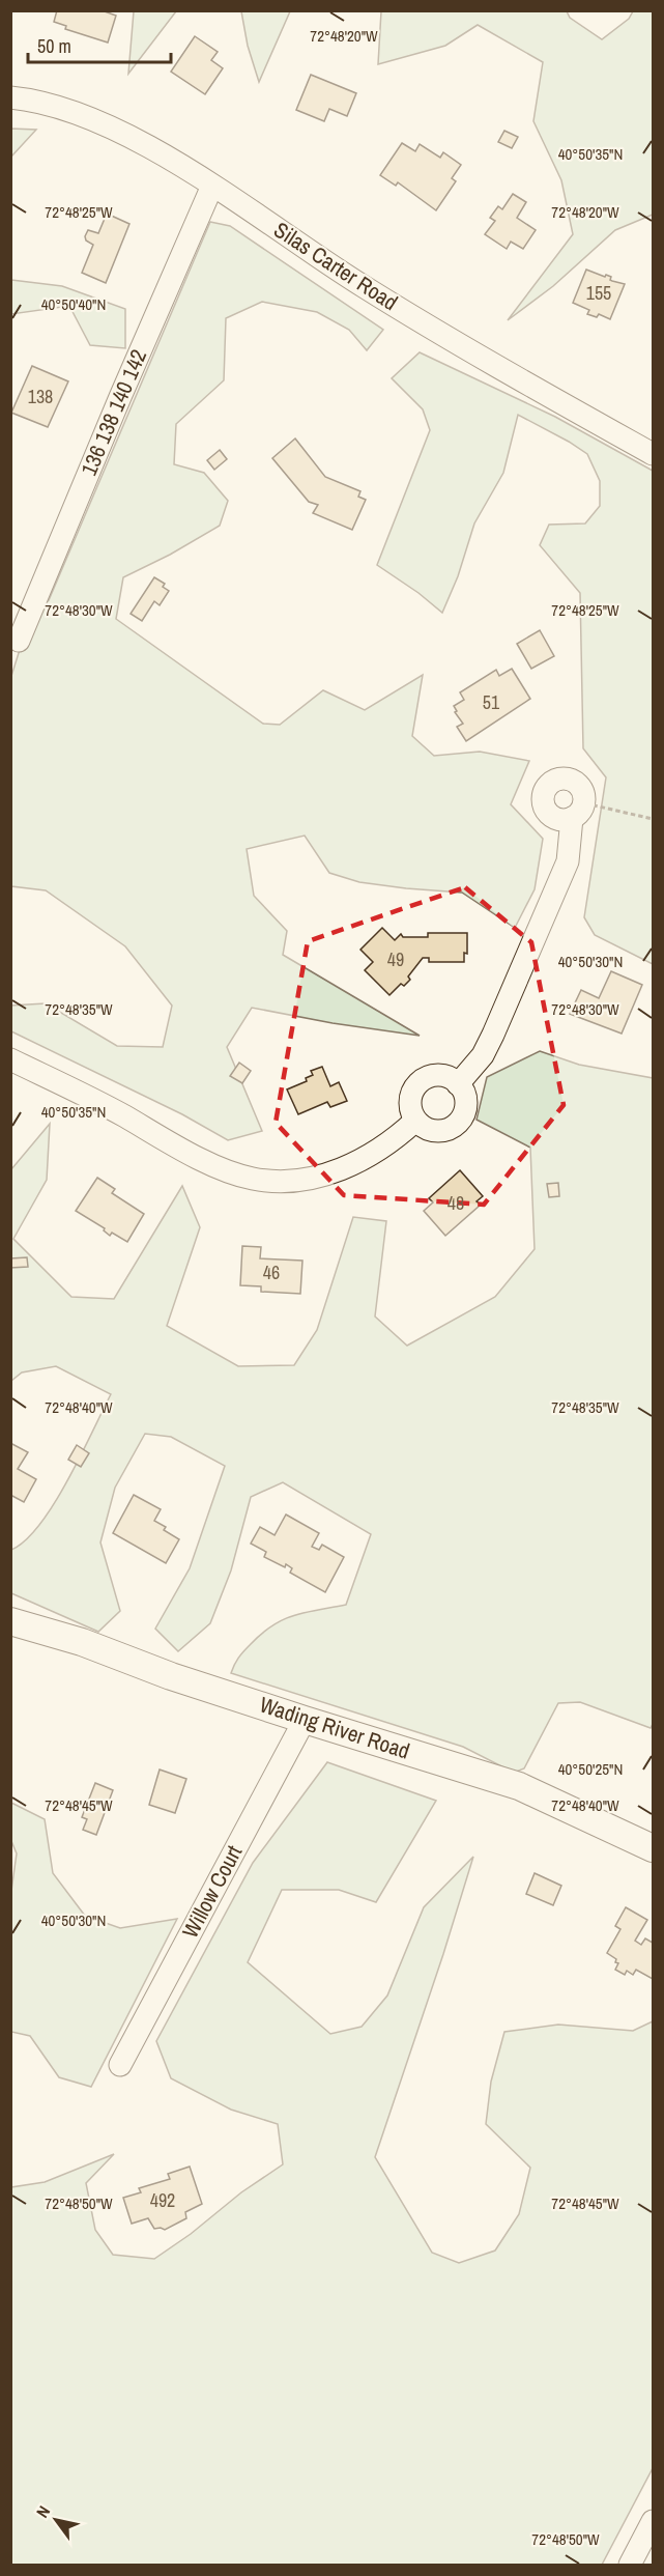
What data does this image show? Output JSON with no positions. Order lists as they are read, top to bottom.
{
  "streets": {
    "main road": ["Wading River Road"],
    "street": ["Silas Carter Road", "136 138 140 142", "Willow Court"]
  },
  "crossings": [
    ["Silas Carter Road", "136 138 140 142"],
    ["Wading River Road", "Willow Court"]
  ],
  "house_numbers": [
    "155",
    "138",
    "51",
    "49",
    "48",
    "46",
    "492"
  ],
  "scale_bar": "50 m",
  "north": "top left",
  "coordinates": [
    "72°48'20\"W",
    "40°50'35\"N",
    "72°48'25\"W",
    "40°50'40\"N",
    "72°48'30\"W",
    "40°50'30\"N",
    "72°48'35\"W",
    "72°48'40\"W",
    "40°50'25\"N",
    "72°48'45\"W",
    "72°48'50\"W"
  ]
}
